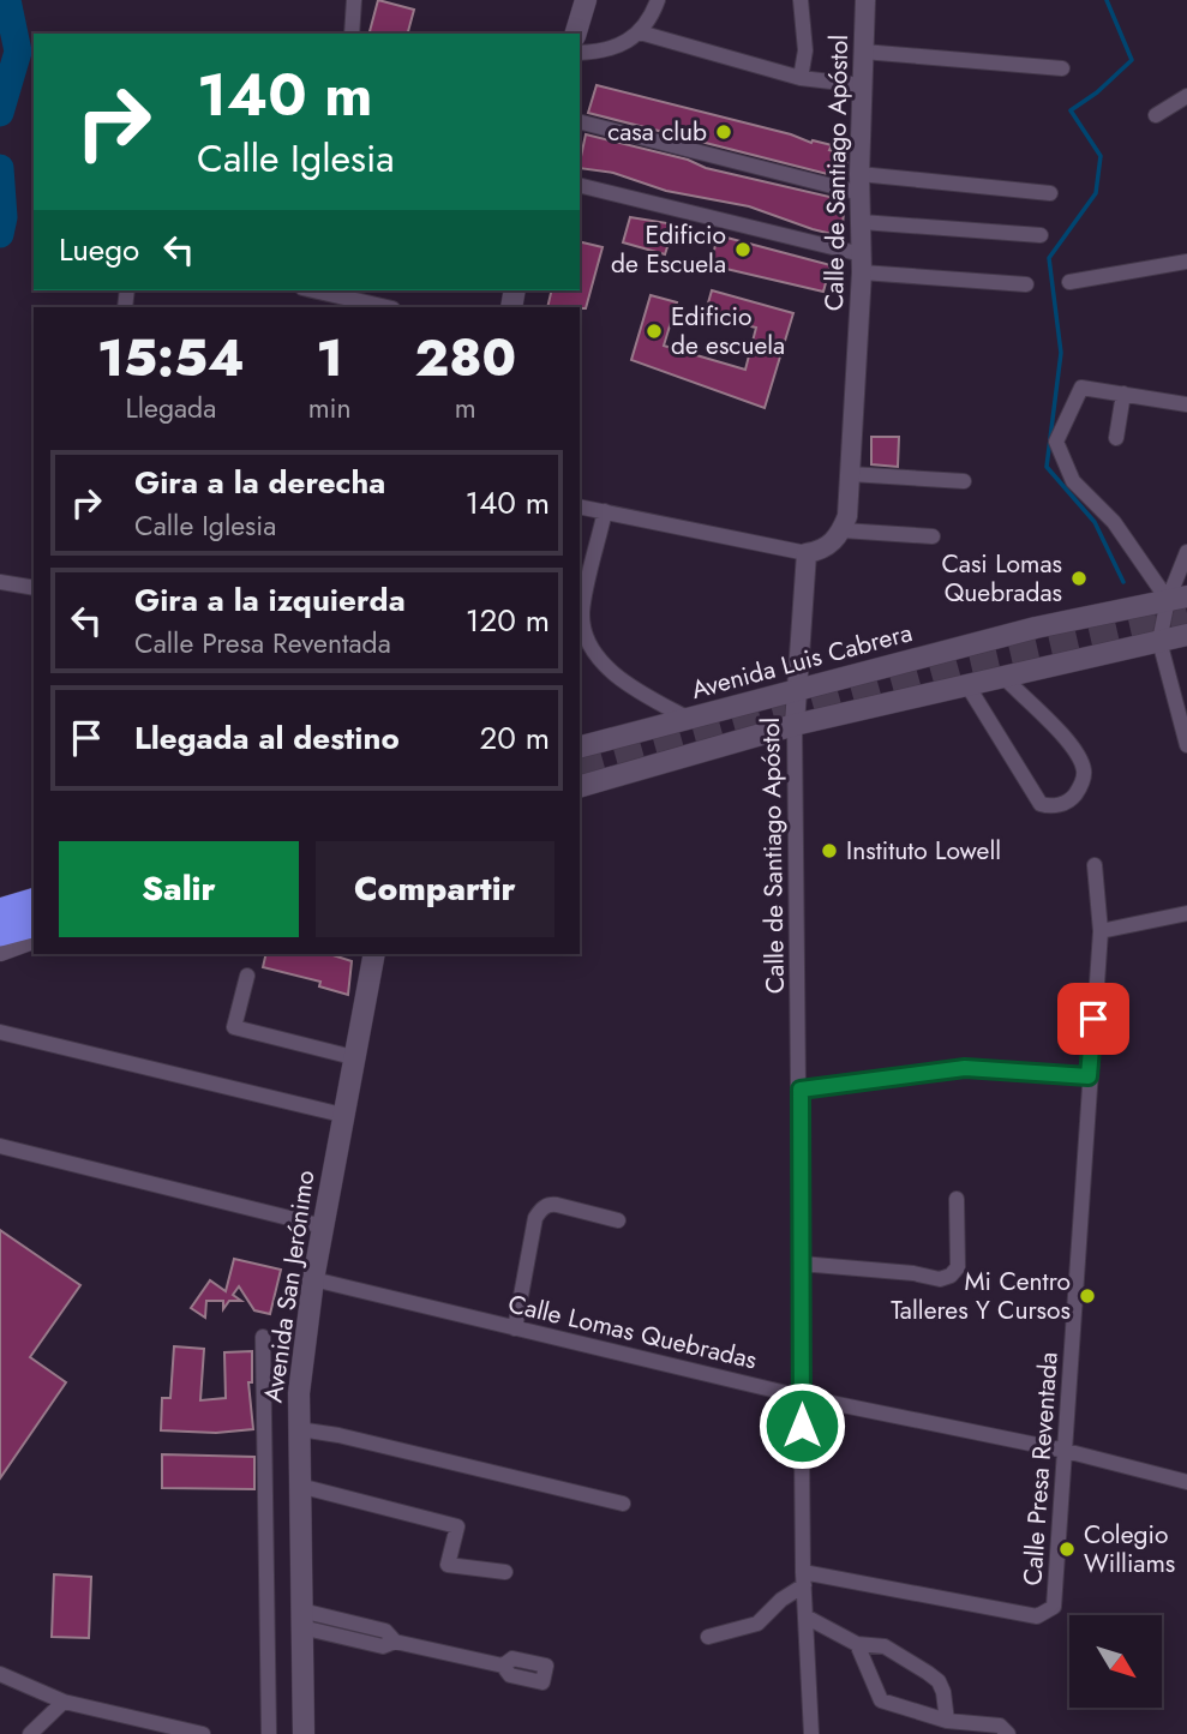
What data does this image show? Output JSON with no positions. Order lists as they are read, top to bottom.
{
  "streets": {
    "main road": ["Avenida Luis Cabrera", "Avenida San Jerónimo"],
    "street": ["Calle de Santiago Apóstol", "Calle Lomas Quebradas", "Calle Presa Reventada"]
  },
  "crossings": [
    ["Calle de Santiago Apóstol", "Avenida Luis Cabrera"],
    ["Calle de Santiago Apóstol", "Calle Lomas Quebradas"],
    ["Calle de Santiago Apóstol", "Calle Presa Reventada"],
    ["Avenida San Jerónimo", "Calle Lomas Quebradas"],
    ["Calle Lomas Quebradas", "Calle Presa Reventada"]
  ],
  "places": [
    "casa club",
    "Edificio de Escuela",
    "Edificio de escuela",
    "Casi Lomas Quebradas",
    "Instituto Lowell",
    "Mi Centro Talleres Y Cursos",
    "Colegio Williams"
  ],
  "north": "bottom right",
  "page": {
    "turn": ["140 m", "Calle Iglesia"],
    "then": "Luego",
    "eta": [
      "15:54",
      "Llegada",
      "1",
      "min",
      "280",
      "m"
    ],
    "list": [
      {
        "name": "Gira a la derecha",
        "note": "Calle Iglesia",
        "value": "140 m"
      },
      {
        "name": "Gira a la izquierda",
        "note": "Calle Presa Reventada",
        "value": "120 m"
      },
      {
        "name": "Llegada al destino",
        "value": "20 m"
      }
    ],
    "buttons": ["Salir", "Compartir"]
  }
}
